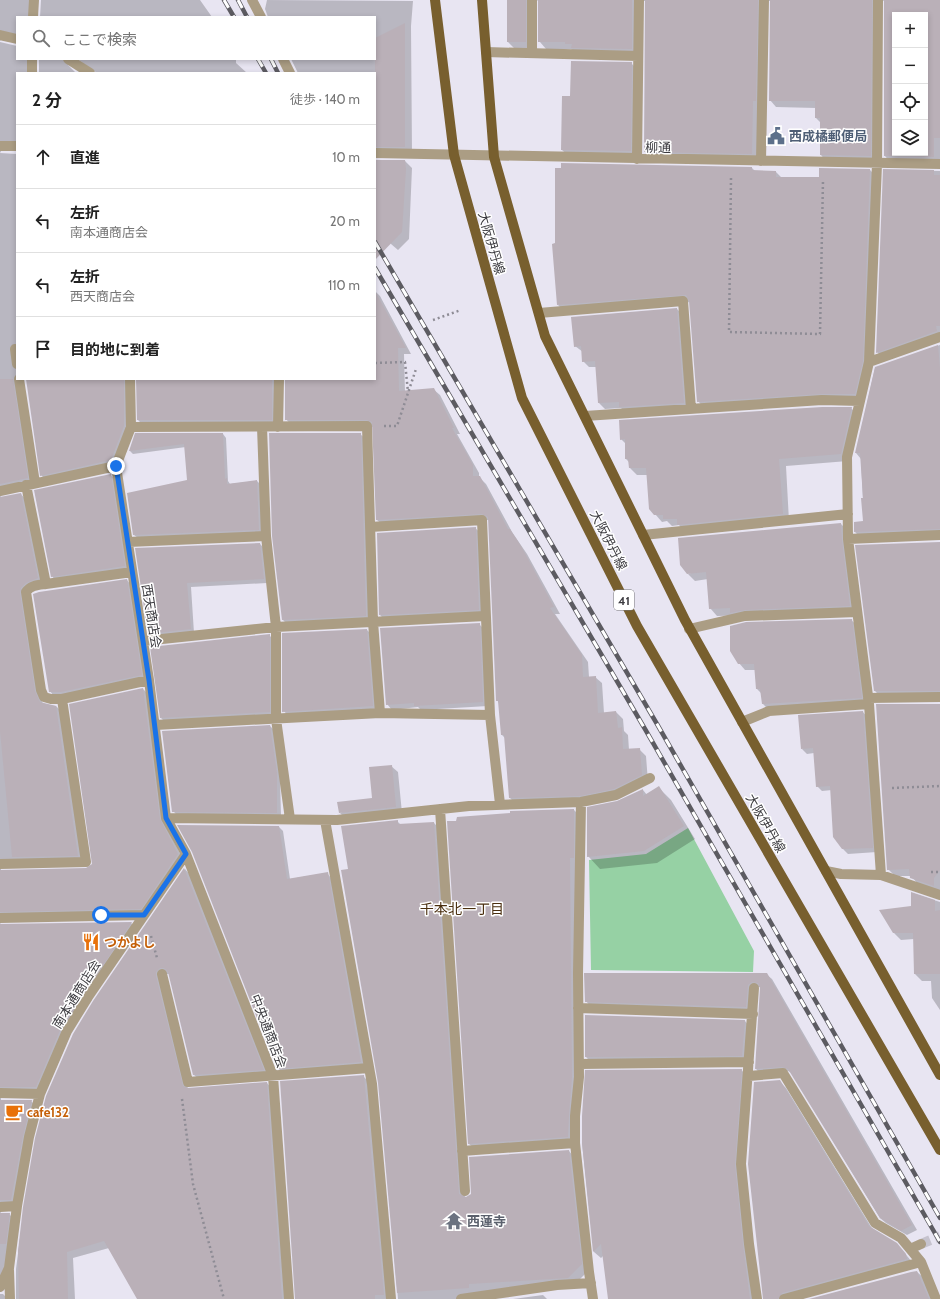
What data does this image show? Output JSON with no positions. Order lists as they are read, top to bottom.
{
  "streets": {
    "main road": ["大阪伊丹線", "41"],
    "street": [
      "柳通",
      "西天商店会",
      "南本通商店会",
      "中央通商店会"
    ]
  },
  "crossings": [
    ["柳通", "大阪伊丹線"],
    ["西天商店会", "南本通商店会"],
    ["西天商店会", "中央通商店会"],
    ["南本通商店会", "中央通商店会"]
  ],
  "districts": ["千本北一丁目"],
  "places": {
    "public building": ["西成橘郵便局"],
    "restaurant": ["つかよし"],
    "cafe": ["cafe132"],
    "temple": ["西蓮寺"]
  },
  "page": {
    "map_buttons": ["+", "−"],
    "search": "ここで検索",
    "heading": ["2 分", "徒歩 · 140 m"],
    "list": [
      ["直進", "10 m"],
      ["左折", "南本通商店会", "20 m"],
      ["左折", "西天商店会", "110 m"],
      "目的地に到着"
    ]
  }
}
